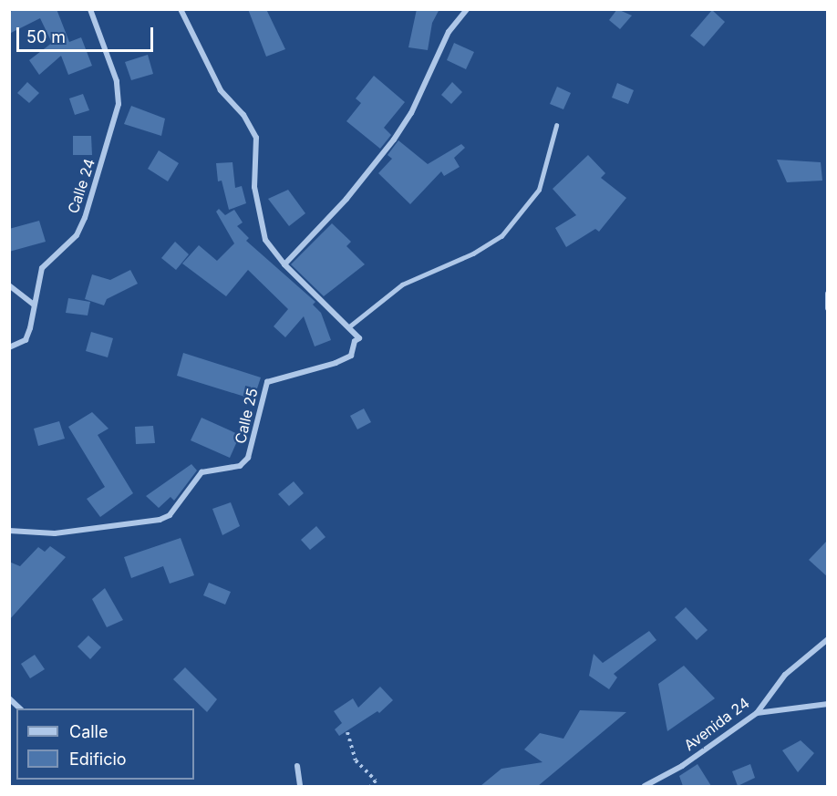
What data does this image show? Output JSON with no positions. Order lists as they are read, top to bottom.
{
  "streets": {
    "street": ["Calle 24", "Calle 25", "Avenida 24"]
  },
  "legend": ["Calle", "Edificio"],
  "scale_bar": "50 m"
}
